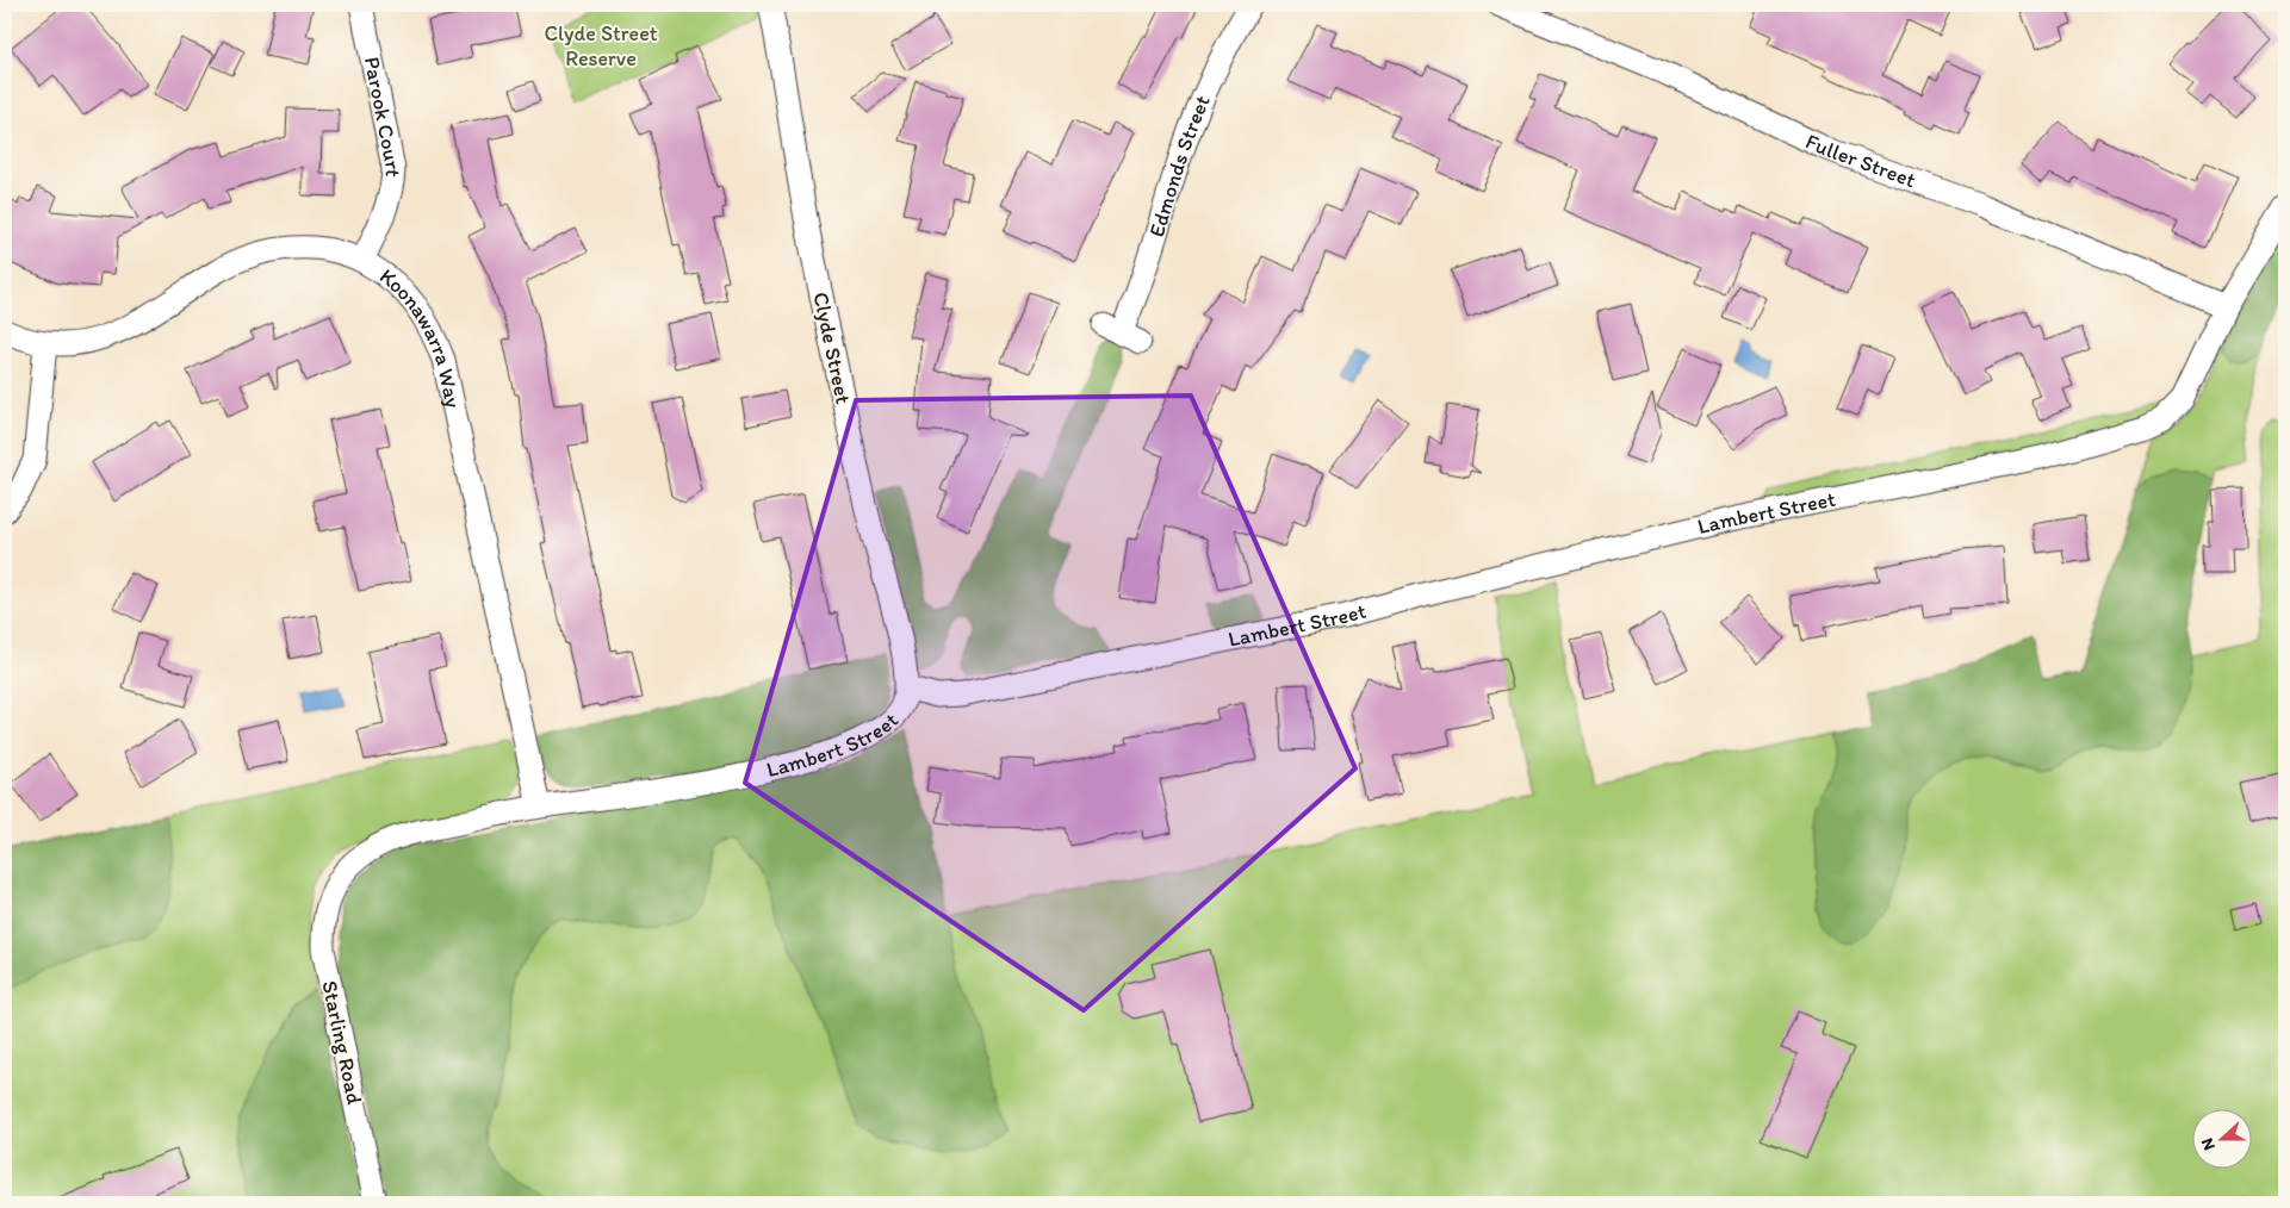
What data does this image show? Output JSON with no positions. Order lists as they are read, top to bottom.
{
  "streets": {
    "street": [
      "Parook Court",
      "Fuller Street",
      "Edmonds Street",
      "Koonawarra Way",
      "Clyde Street",
      "Lambert Street",
      "Starling Road"
    ]
  },
  "crossings": [
    ["Parook Court", "Koonawarra Way"],
    ["Fuller Street", "Lambert Street"],
    ["Koonawarra Way", "Lambert Street"],
    ["Clyde Street", "Lambert Street"],
    ["Lambert Street", "Starling Road"]
  ],
  "parks": ["Clyde Street Reserve"],
  "north": "left"
}
